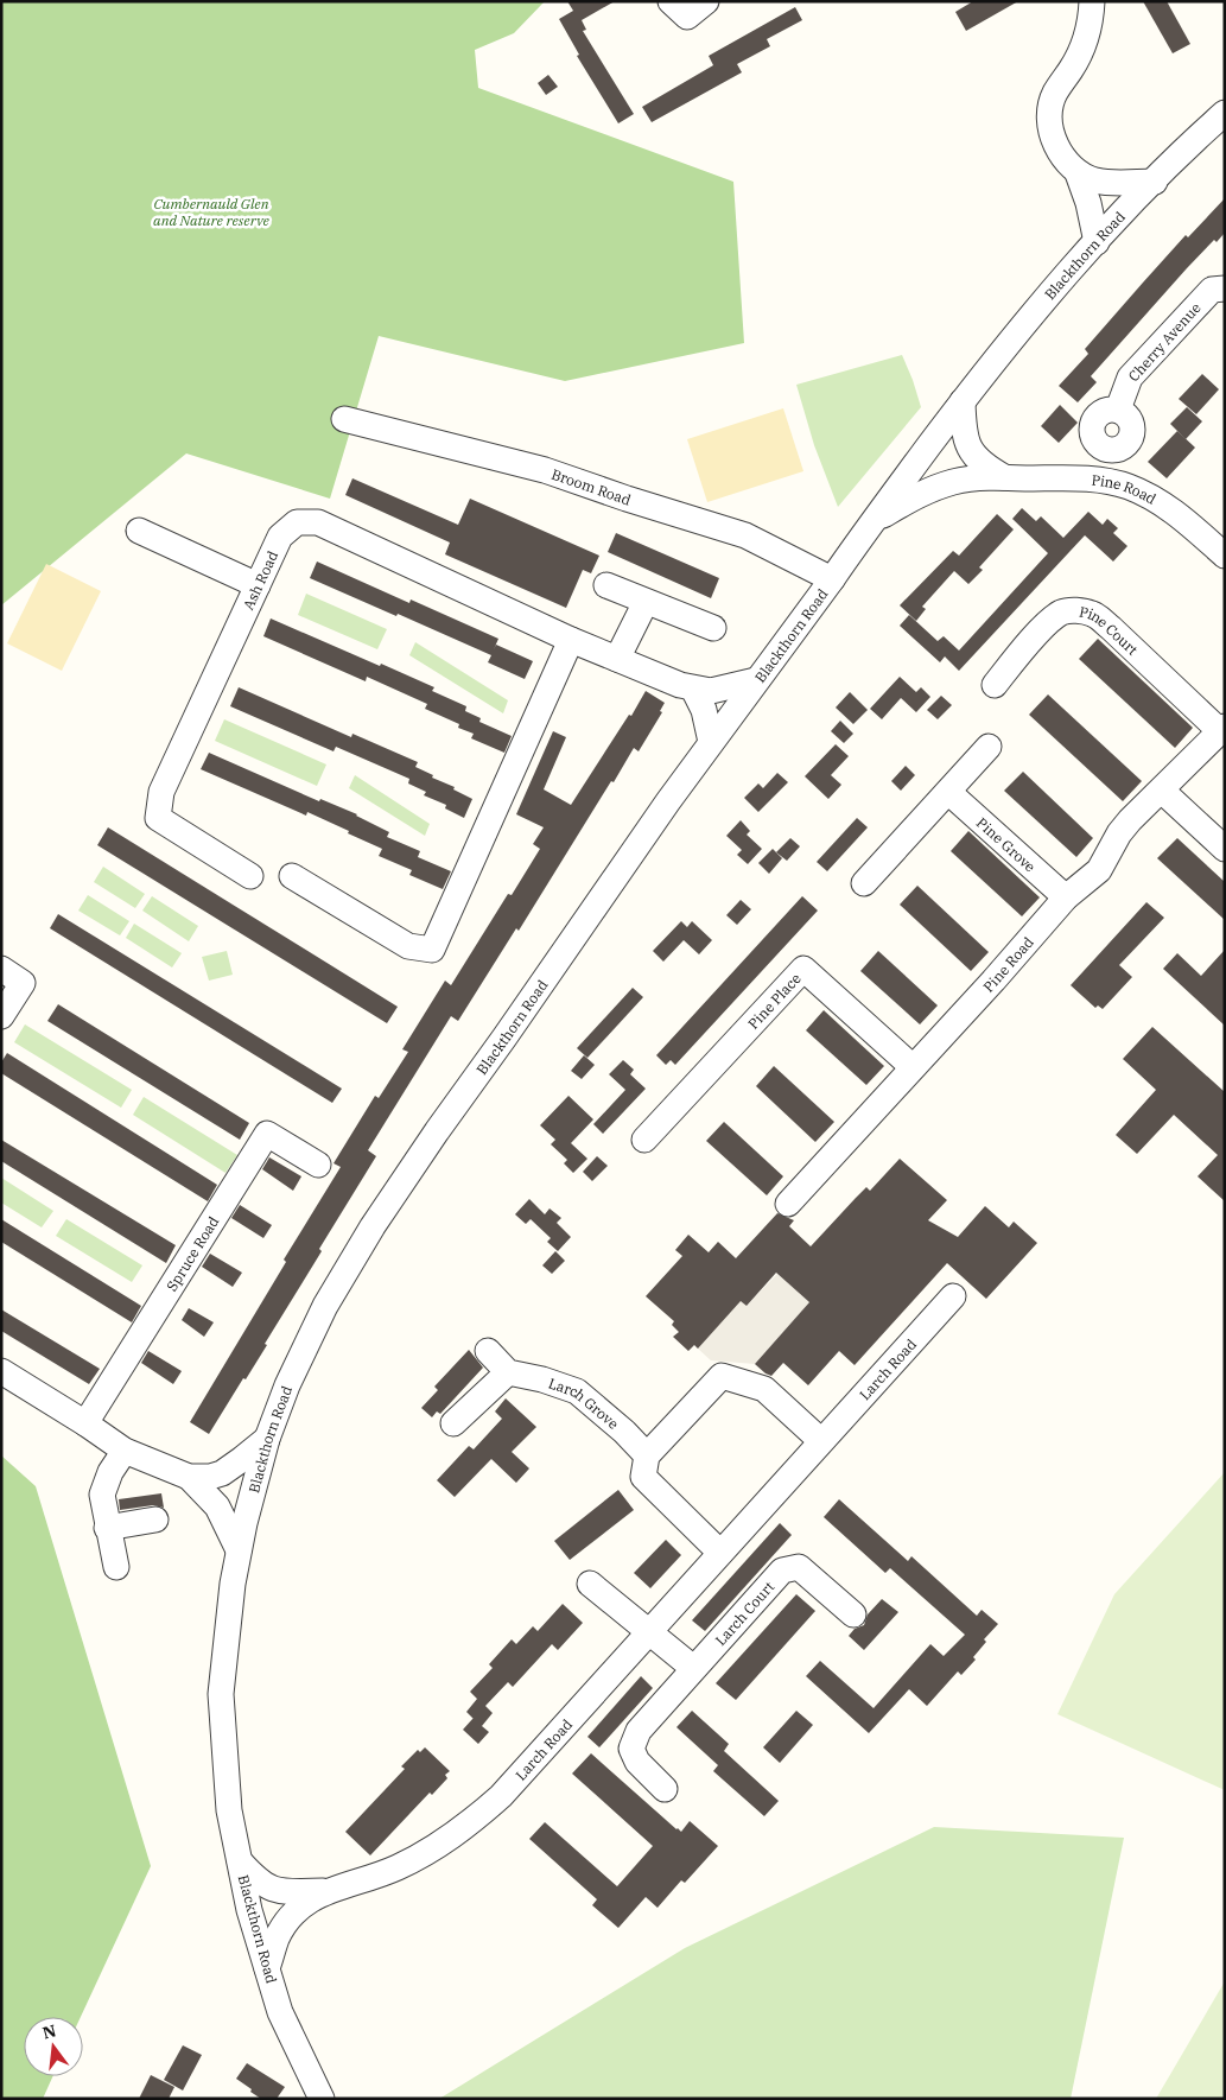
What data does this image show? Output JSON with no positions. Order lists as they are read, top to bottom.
{
  "streets": {
    "street": [
      "Blackthorn Road",
      "Cherry Avenue",
      "Broom Road",
      "Pine Road",
      "Ash Road",
      "Pine Court",
      "Pine Grove",
      "Pine Place",
      "Spruce Road",
      "Larch Road",
      "Larch Grove",
      "Larch Court"
    ]
  },
  "crossings": [
    ["Blackthorn Road", "Broom Road"],
    ["Blackthorn Road", "Pine Road"],
    ["Blackthorn Road", "Ash Road"],
    ["Blackthorn Road", "Larch Road"],
    ["Pine Road", "Pine Court"],
    ["Pine Road", "Pine Grove"],
    ["Pine Road", "Pine Place"]
  ],
  "parks": ["Cumbernauld Glen and Nature reserve"],
  "north": "top"
}
